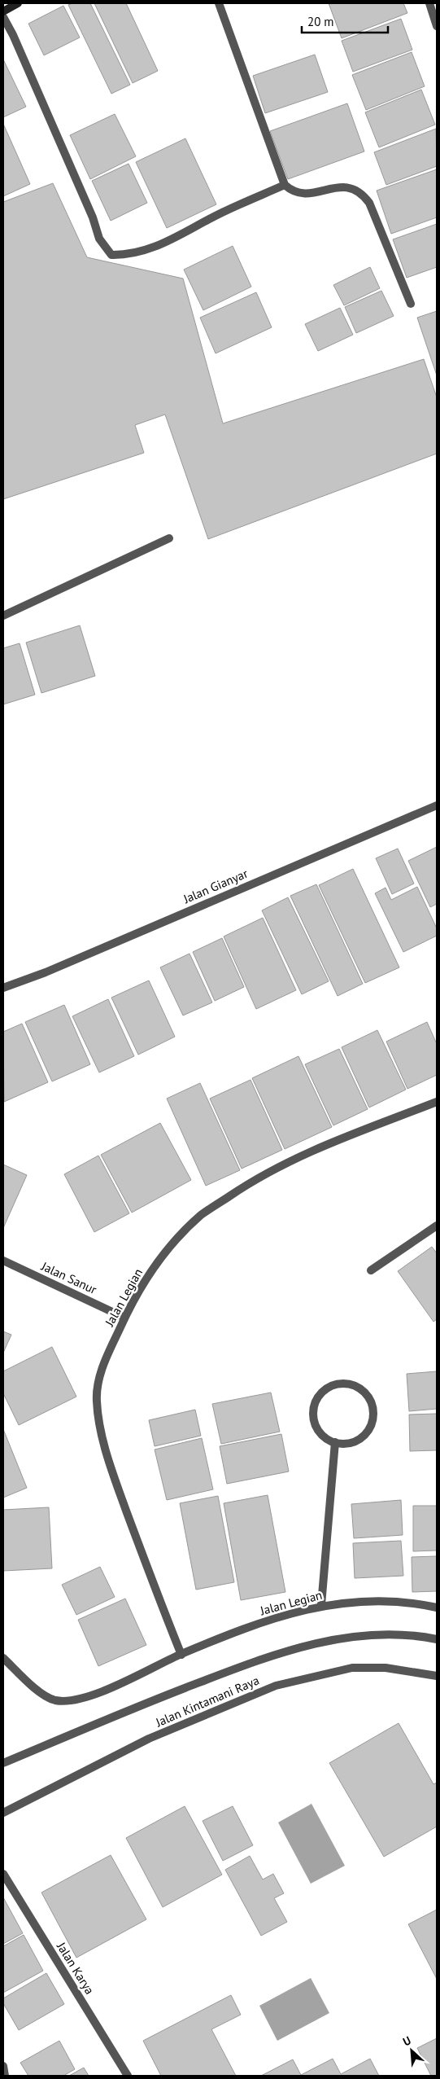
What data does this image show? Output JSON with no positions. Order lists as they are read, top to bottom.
{
  "streets": {
    "street": [
      "Jalan Gianyar",
      "Jalan Sanur",
      "Jalan Legian",
      "Jalan Kintamani Raya",
      "Jalan Karya"
    ]
  },
  "crossings": [
    ["Jalan Sanur", "Jalan Legian"]
  ],
  "scale_bar": "20 m",
  "north": "top left"
}
